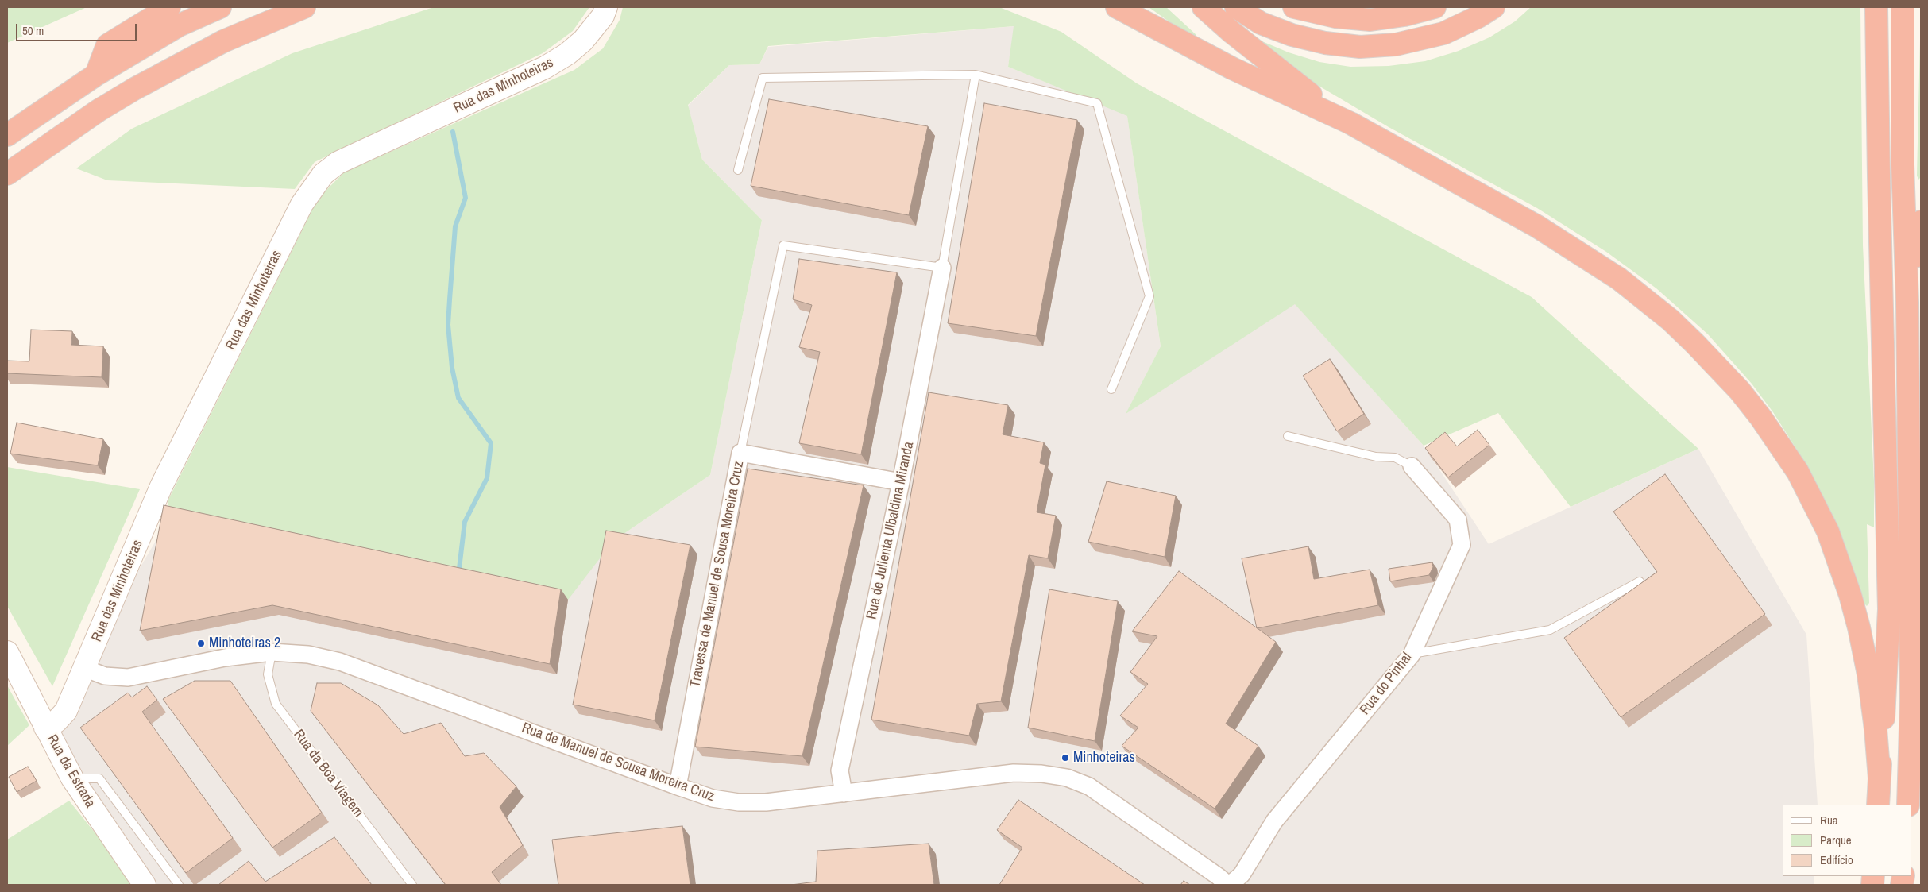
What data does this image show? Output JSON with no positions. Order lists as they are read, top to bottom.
{
  "streets": {
    "main road": ["Rua das Minhoteiras", "Rua da Estrada"],
    "street": [
      "Rua de Julienta Ulbaldina Miranda",
      "Travessa de Manuel de Sousa Moreira Cruz",
      "Rua do Pinhal",
      "Rua de Manuel de Sousa Moreira Cruz"
    ],
    "lane": ["Rua da Boa Viagem"]
  },
  "crossings": [
    ["Rua das Minhoteiras", "Rua de Manuel de Sousa Moreira Cruz"],
    ["Rua das Minhoteiras", "Rua da Estrada"],
    ["Rua de Julienta Ulbaldina Miranda", "Travessa de Manuel de Sousa Moreira Cruz"],
    ["Rua de Julienta Ulbaldina Miranda", "Rua de Manuel de Sousa Moreira Cruz"],
    ["Travessa de Manuel de Sousa Moreira Cruz", "Rua de Manuel de Sousa Moreira Cruz"],
    ["Rua do Pinhal", "Rua de Manuel de Sousa Moreira Cruz"],
    ["Rua de Manuel de Sousa Moreira Cruz", "Rua da Boa Viagem"]
  ],
  "places": ["Minhoteiras 2", "Minhoteiras"],
  "legend": ["Rua", "Parque", "Edifício"],
  "scale_bar": "50 m"
}
